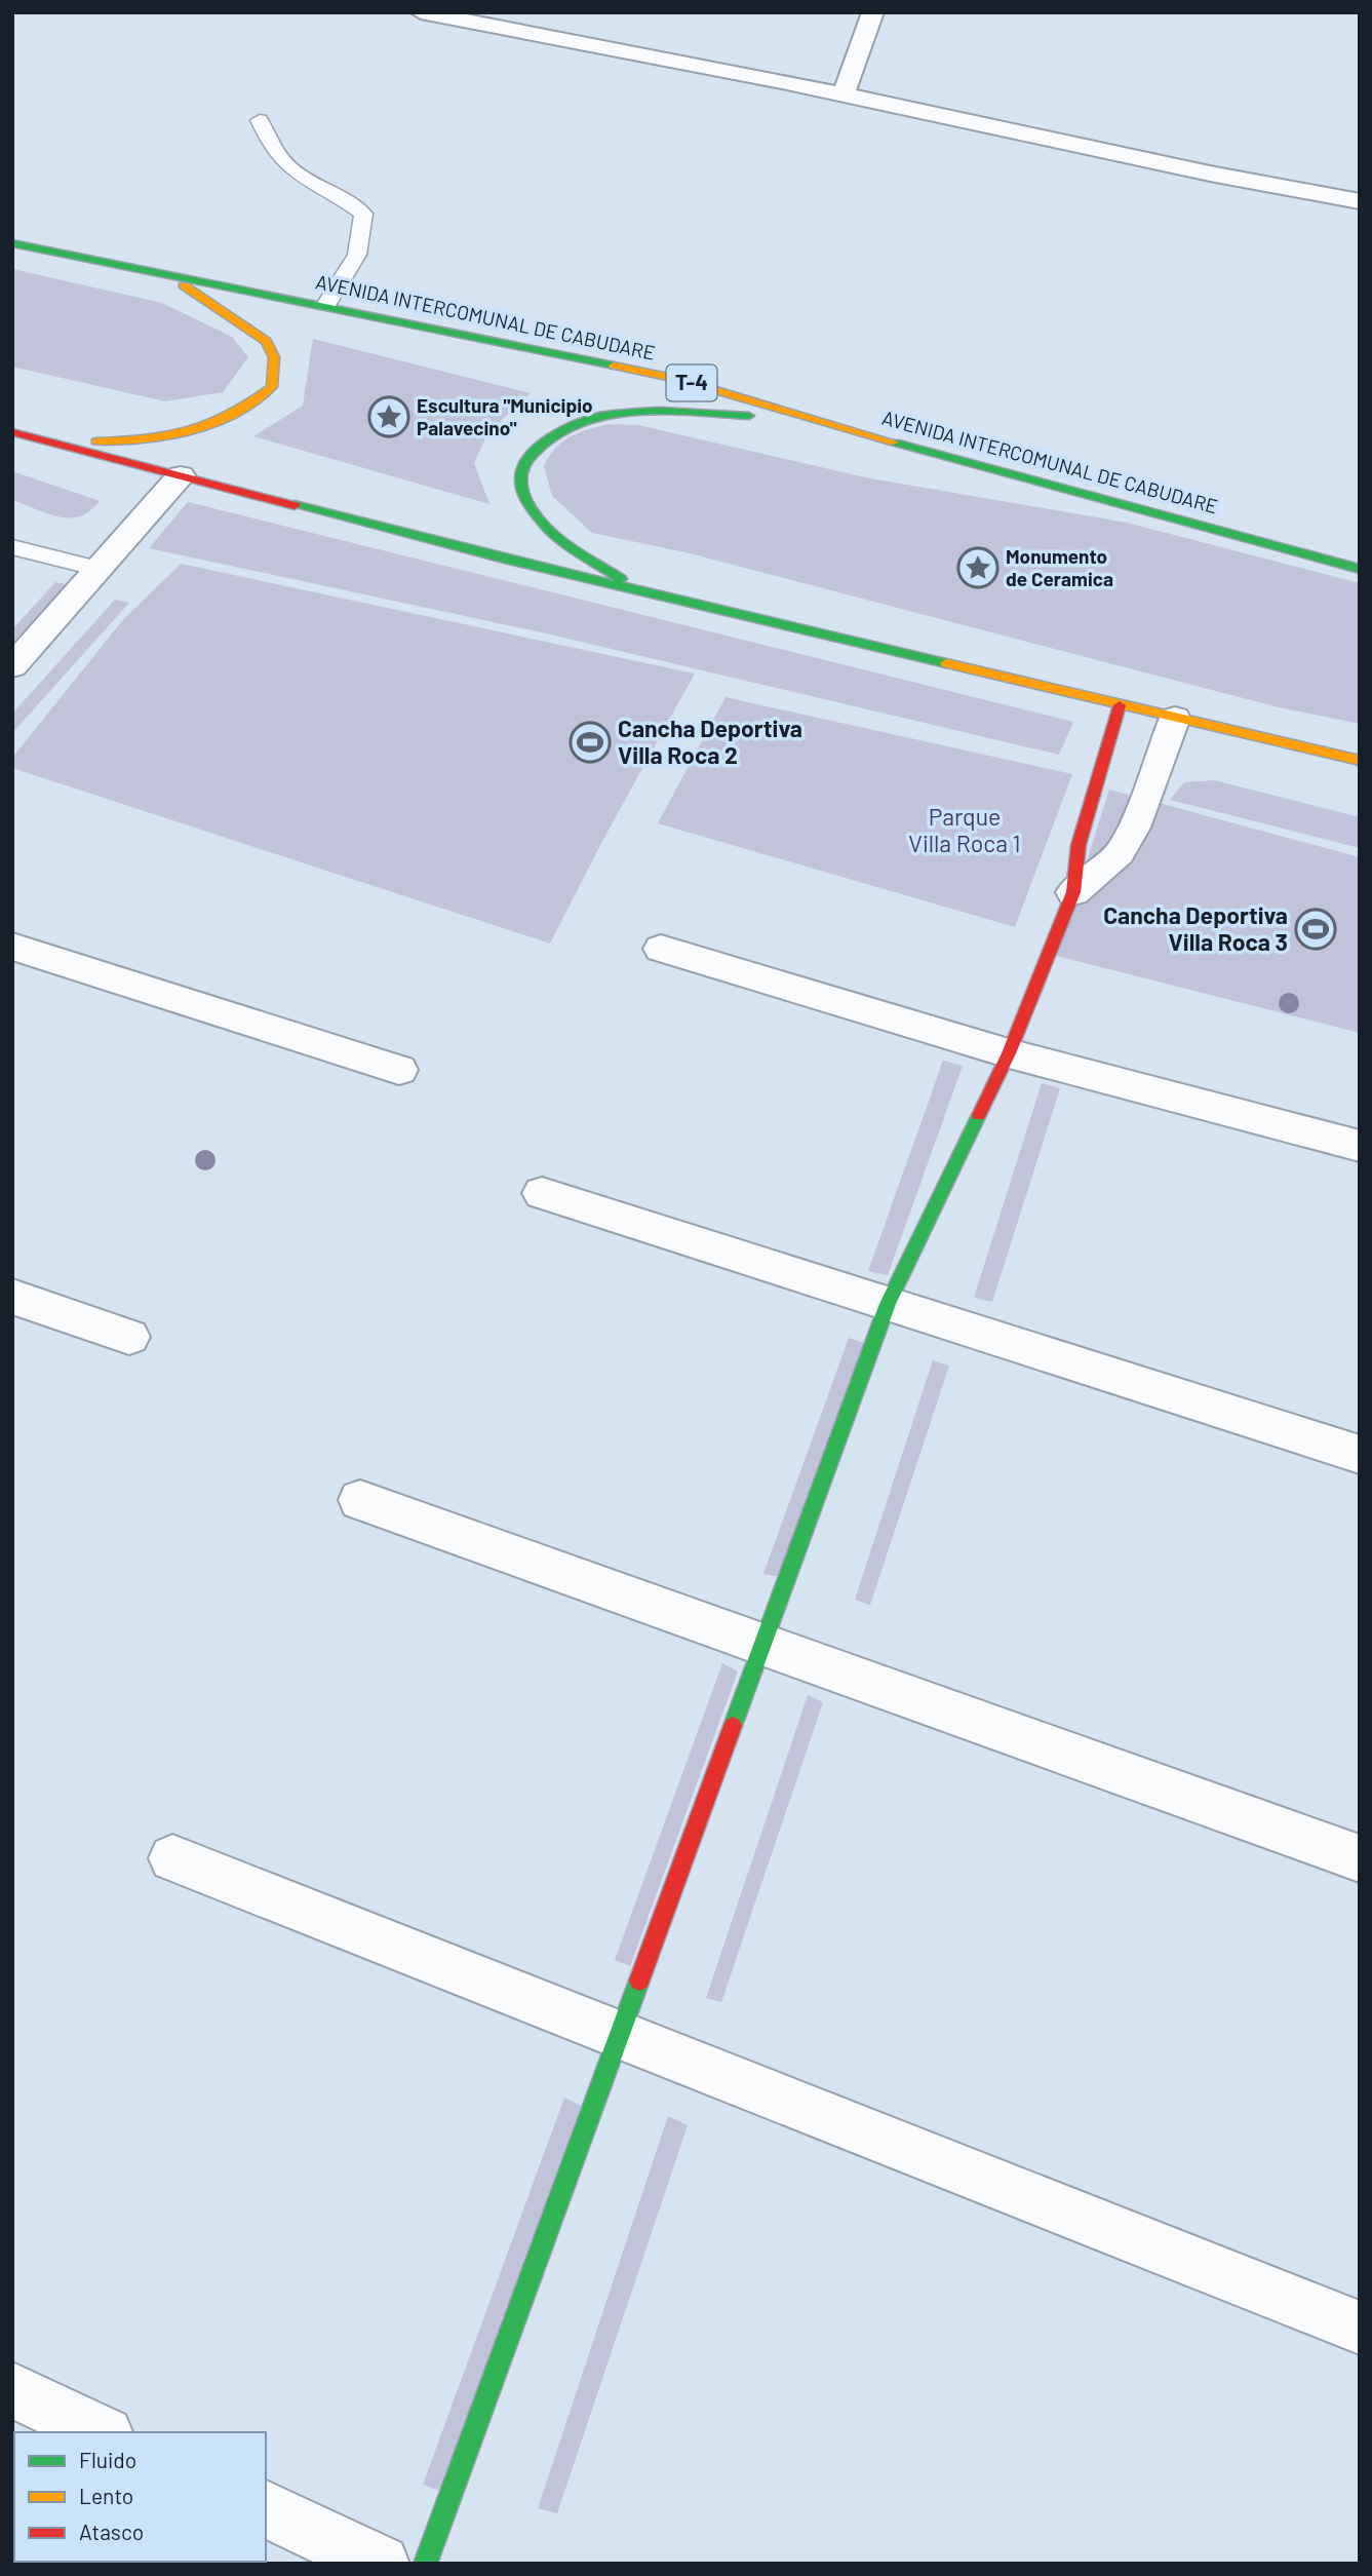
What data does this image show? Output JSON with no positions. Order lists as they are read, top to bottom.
{
  "streets": {
    "main road": ["AVENIDA INTERCOMUNAL DE CABUDARE", "T-4"]
  },
  "crossings": [
    ["AVENIDA INTERCOMUNAL DE CABUDARE", "T-4"]
  ],
  "parks": ["Parque Villa Roca 1"],
  "places": {
    "place": ["Escultura \"Municipio Palavecino\"", "Monumento de Ceramica"],
    "sports": ["Cancha Deportiva Villa Roca 2", "Cancha Deportiva Villa Roca 3"]
  },
  "legend": ["Fluido", "Lento", "Atasco"]
}
